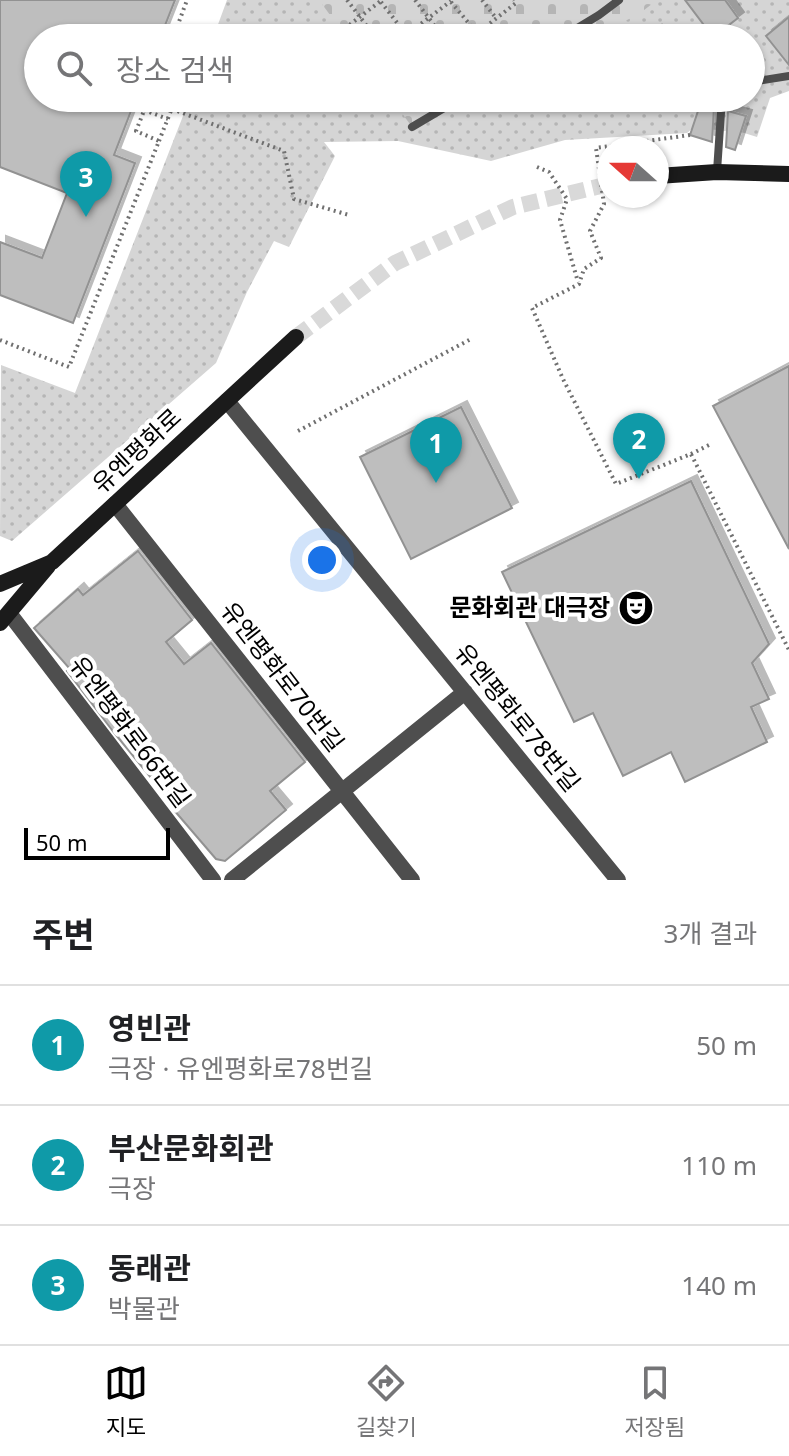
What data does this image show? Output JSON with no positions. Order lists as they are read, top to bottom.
{
  "streets": {
    "main road": ["유엔평화로"],
    "street": ["유엔평화로70번길", "유엔평화로78번길", "유엔평화로66번길"]
  },
  "crossings": [
    ["유엔평화로", "유엔평화로70번길"],
    ["유엔평화로", "유엔평화로78번길"]
  ],
  "places": {
    "theatre": ["문화회관 대극장"]
  },
  "scale_bar": "50 m",
  "north": "left",
  "page": {
    "search": "장소 검색",
    "pins": ["3", "2", "1"],
    "scale": "50 m",
    "heading": ["주변", "3개 결과"],
    "list": [
      {
        "mark": "1",
        "name": "영빈관",
        "note": "극장 · 유엔평화로78번길",
        "value": "50 m"
      },
      {
        "mark": "2",
        "name": "부산문화회관",
        "note": "극장",
        "value": "110 m"
      },
      {
        "mark": "3",
        "name": "동래관",
        "note": "박물관",
        "value": "140 m"
      }
    ],
    "nav": ["지도", "길찾기", "저장됨"]
  }
}
